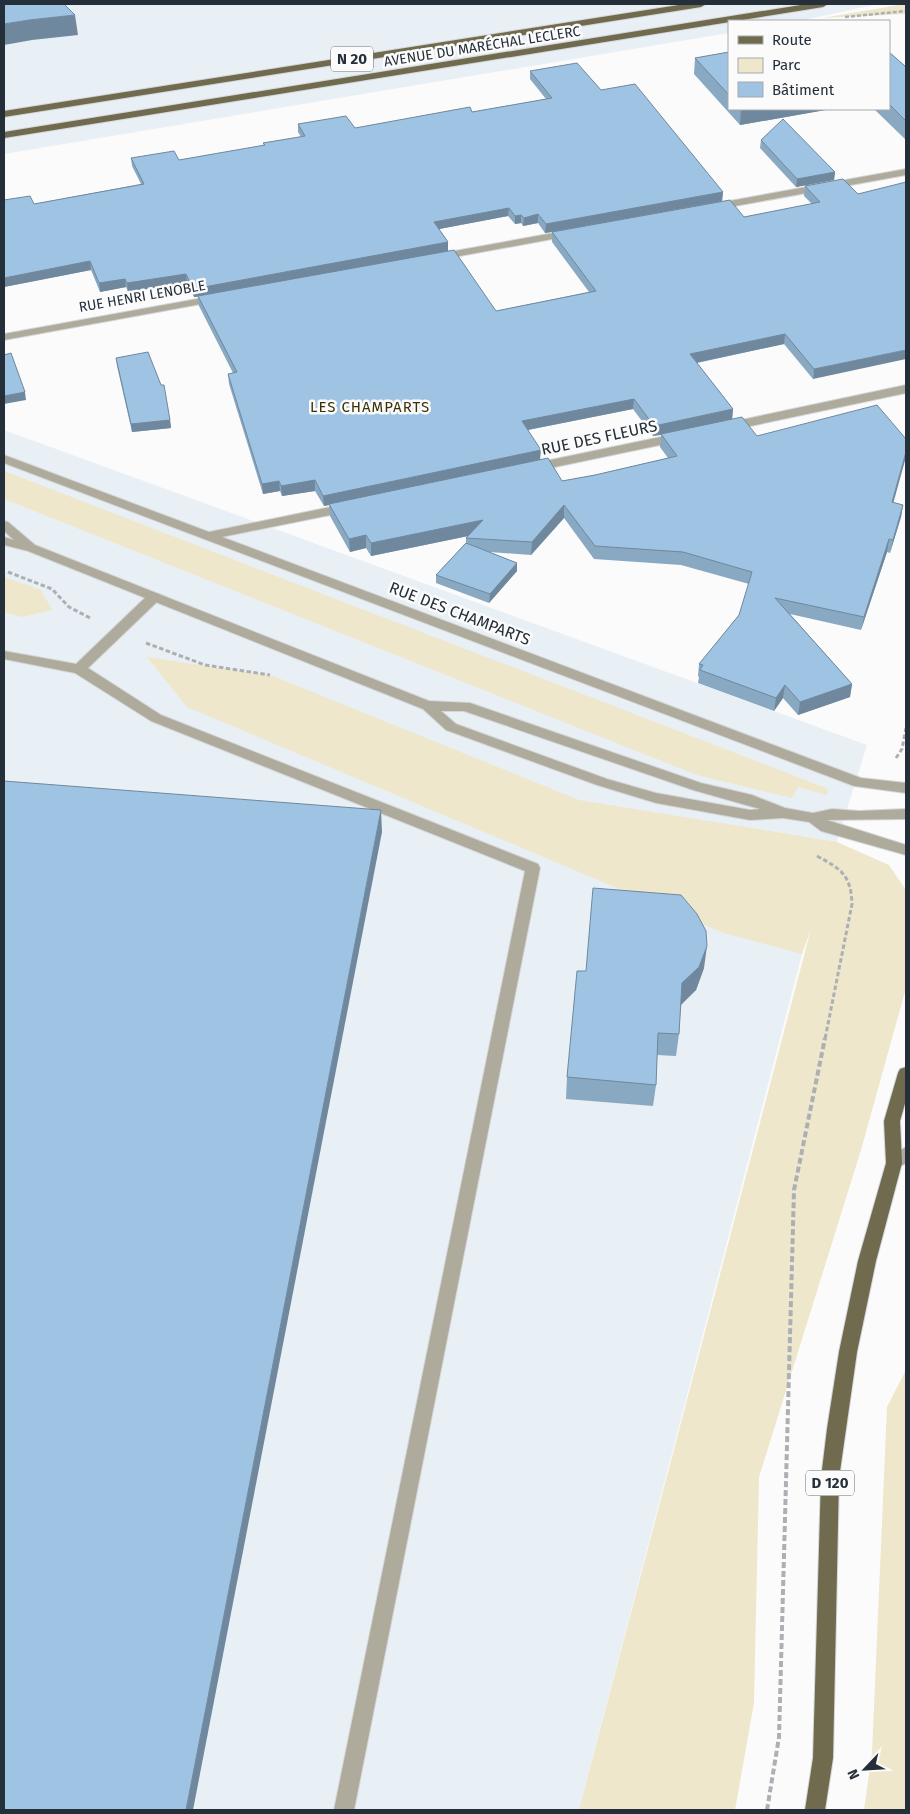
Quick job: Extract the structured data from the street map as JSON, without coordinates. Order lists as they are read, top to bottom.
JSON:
{
  "streets": {
    "main road": ["AVENUE DU MARÉCHAL LECLERC", "N 20", "D 120"],
    "street": ["RUE HENRI LENOBLE", "RUE DES FLEURS", "RUE DES CHAMPARTS"]
  },
  "districts": ["LES CHAMPARTS"],
  "legend": ["Route", "Parc", "Bâtiment"],
  "north": "bottom left"
}
